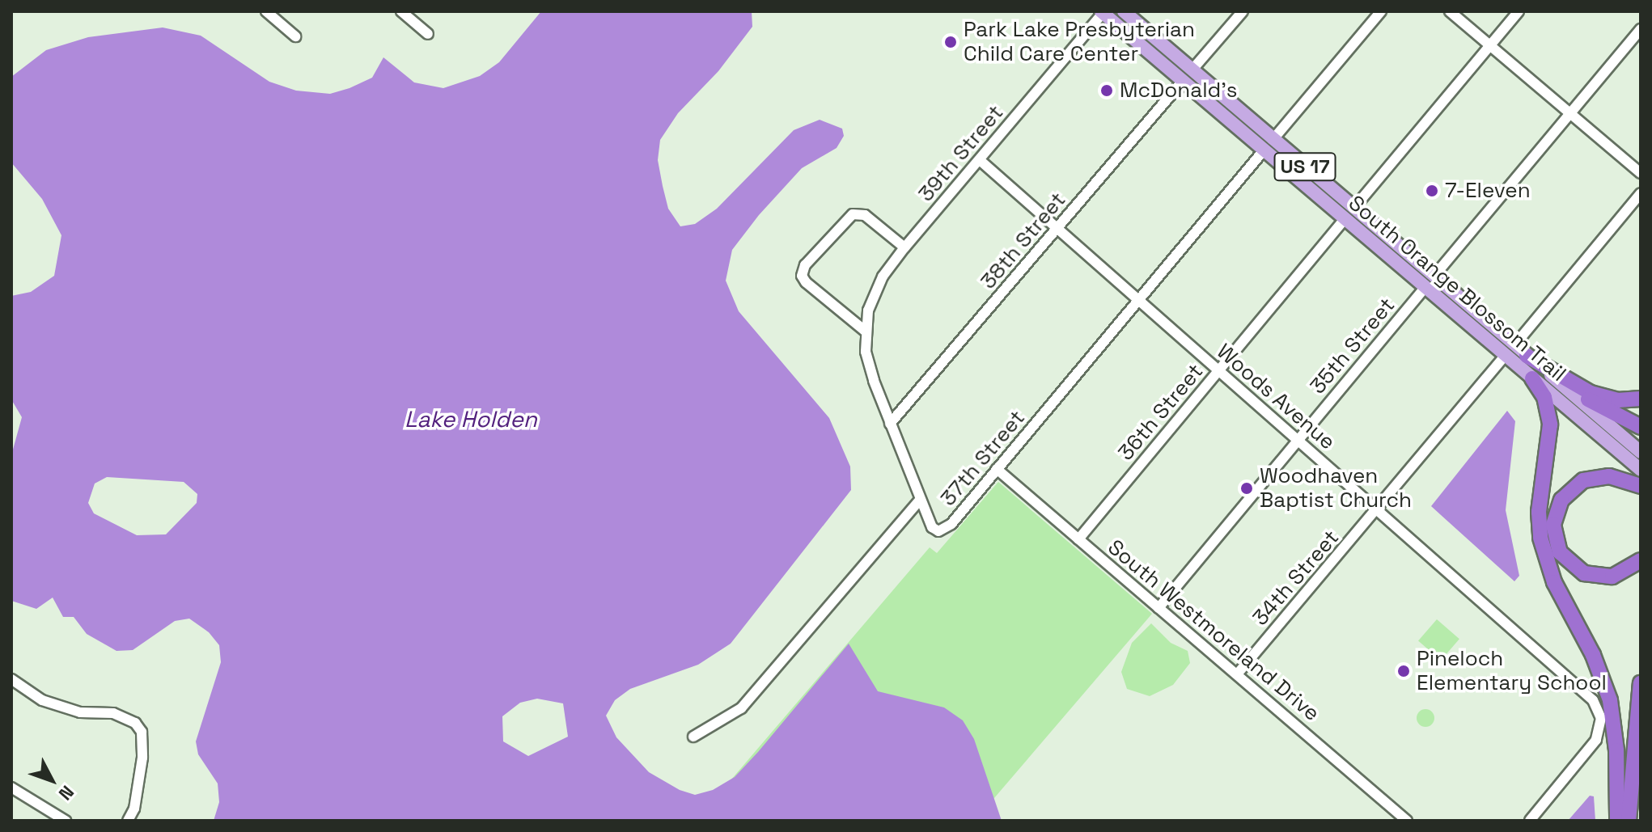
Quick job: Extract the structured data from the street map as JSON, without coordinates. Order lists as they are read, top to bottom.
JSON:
{
  "streets": {
    "main road": ["US 17", "South Orange Blossom Trail"],
    "street": [
      "39th Street",
      "38th Street",
      "35th Street",
      "Woods Avenue",
      "36th Street",
      "37th Street",
      "34th Street",
      "South Westmoreland Drive"
    ]
  },
  "crossings": [
    ["39th Street", "South Orange Blossom Trail"],
    ["39th Street", "Woods Avenue"],
    ["38th Street", "South Orange Blossom Trail"],
    ["38th Street", "Woods Avenue"],
    ["South Orange Blossom Trail", "35th Street"],
    ["South Orange Blossom Trail", "36th Street"],
    ["South Orange Blossom Trail", "37th Street"],
    ["South Orange Blossom Trail", "34th Street"],
    ["35th Street", "Woods Avenue"],
    ["35th Street", "South Westmoreland Drive"],
    ["Woods Avenue", "36th Street"],
    ["Woods Avenue", "37th Street"],
    ["Woods Avenue", "34th Street"],
    ["36th Street", "South Westmoreland Drive"],
    ["37th Street", "South Westmoreland Drive"],
    ["34th Street", "South Westmoreland Drive"]
  ],
  "water": ["Lake Holden"],
  "places": [
    "Park Lake Presbyterian Child Care Center",
    "McDonald's",
    "7-Eleven",
    "Woodhaven Baptist Church",
    "Pineloch Elementary School"
  ],
  "north": "bottom right"
}
